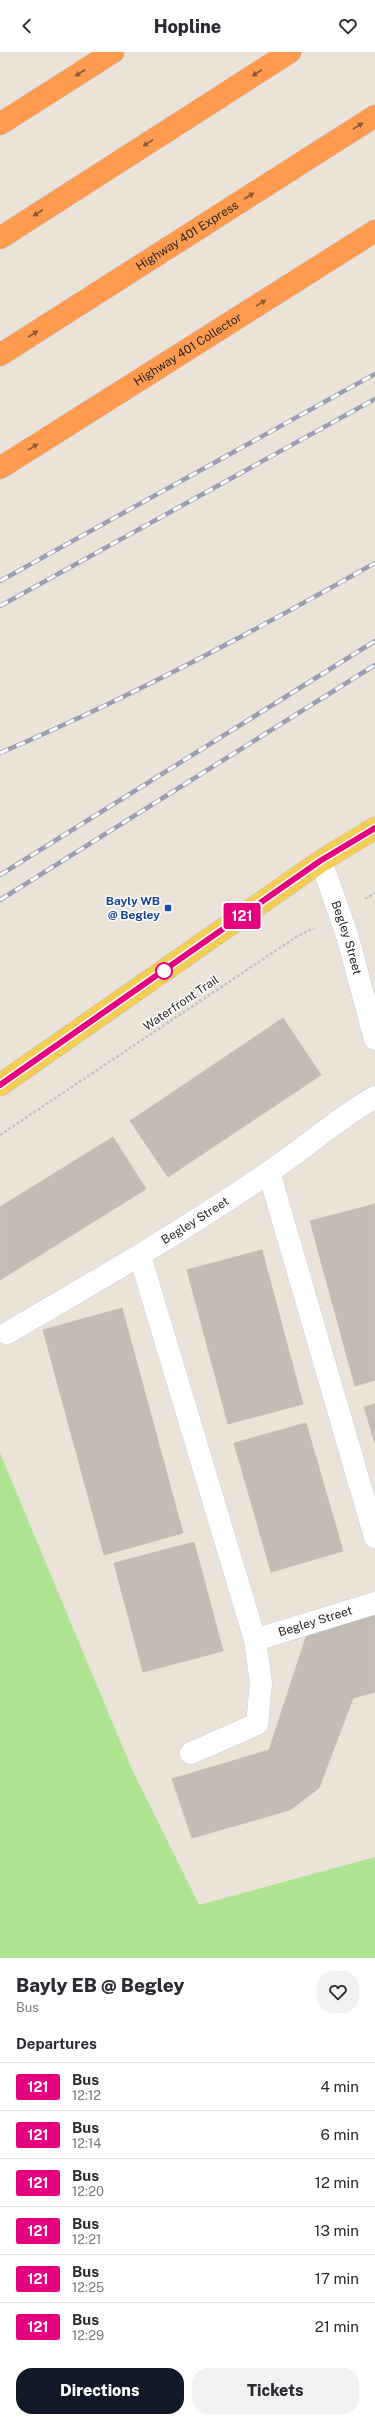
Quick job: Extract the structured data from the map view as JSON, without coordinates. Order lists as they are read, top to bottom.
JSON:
{
  "streets": {
    "highway": ["Highway 401 Express", "Highway 401 Collector"],
    "street": ["Begley Street"],
    "path": ["Waterfront Trail"]
  },
  "crossings": [
    ["Begley Street", "Waterfront Trail"]
  ],
  "places": {
    "transit": ["Bayly WB @ Begley"]
  },
  "lines": ["bus line 121"],
  "page": {
    "header": "Hopline",
    "on_map": "121",
    "heading": [
      ["Bayly EB @ Begley", "Bus"],
      "Departures"
    ],
    "list": [
      {
        "mark": "121",
        "name": "Bus",
        "note": "12:12",
        "value": "4 min"
      },
      {
        "mark": "121",
        "name": "Bus",
        "note": "12:14",
        "value": "6 min"
      },
      {
        "mark": "121",
        "name": "Bus",
        "note": "12:20",
        "value": "12 min"
      },
      {
        "mark": "121",
        "name": "Bus",
        "note": "12:21",
        "value": "13 min"
      },
      {
        "mark": "121",
        "name": "Bus",
        "note": "12:25",
        "value": "17 min"
      },
      {
        "mark": "121",
        "name": "Bus",
        "note": "12:29",
        "value": "21 min"
      }
    ],
    "buttons": ["Directions", "Tickets"]
  }
}
